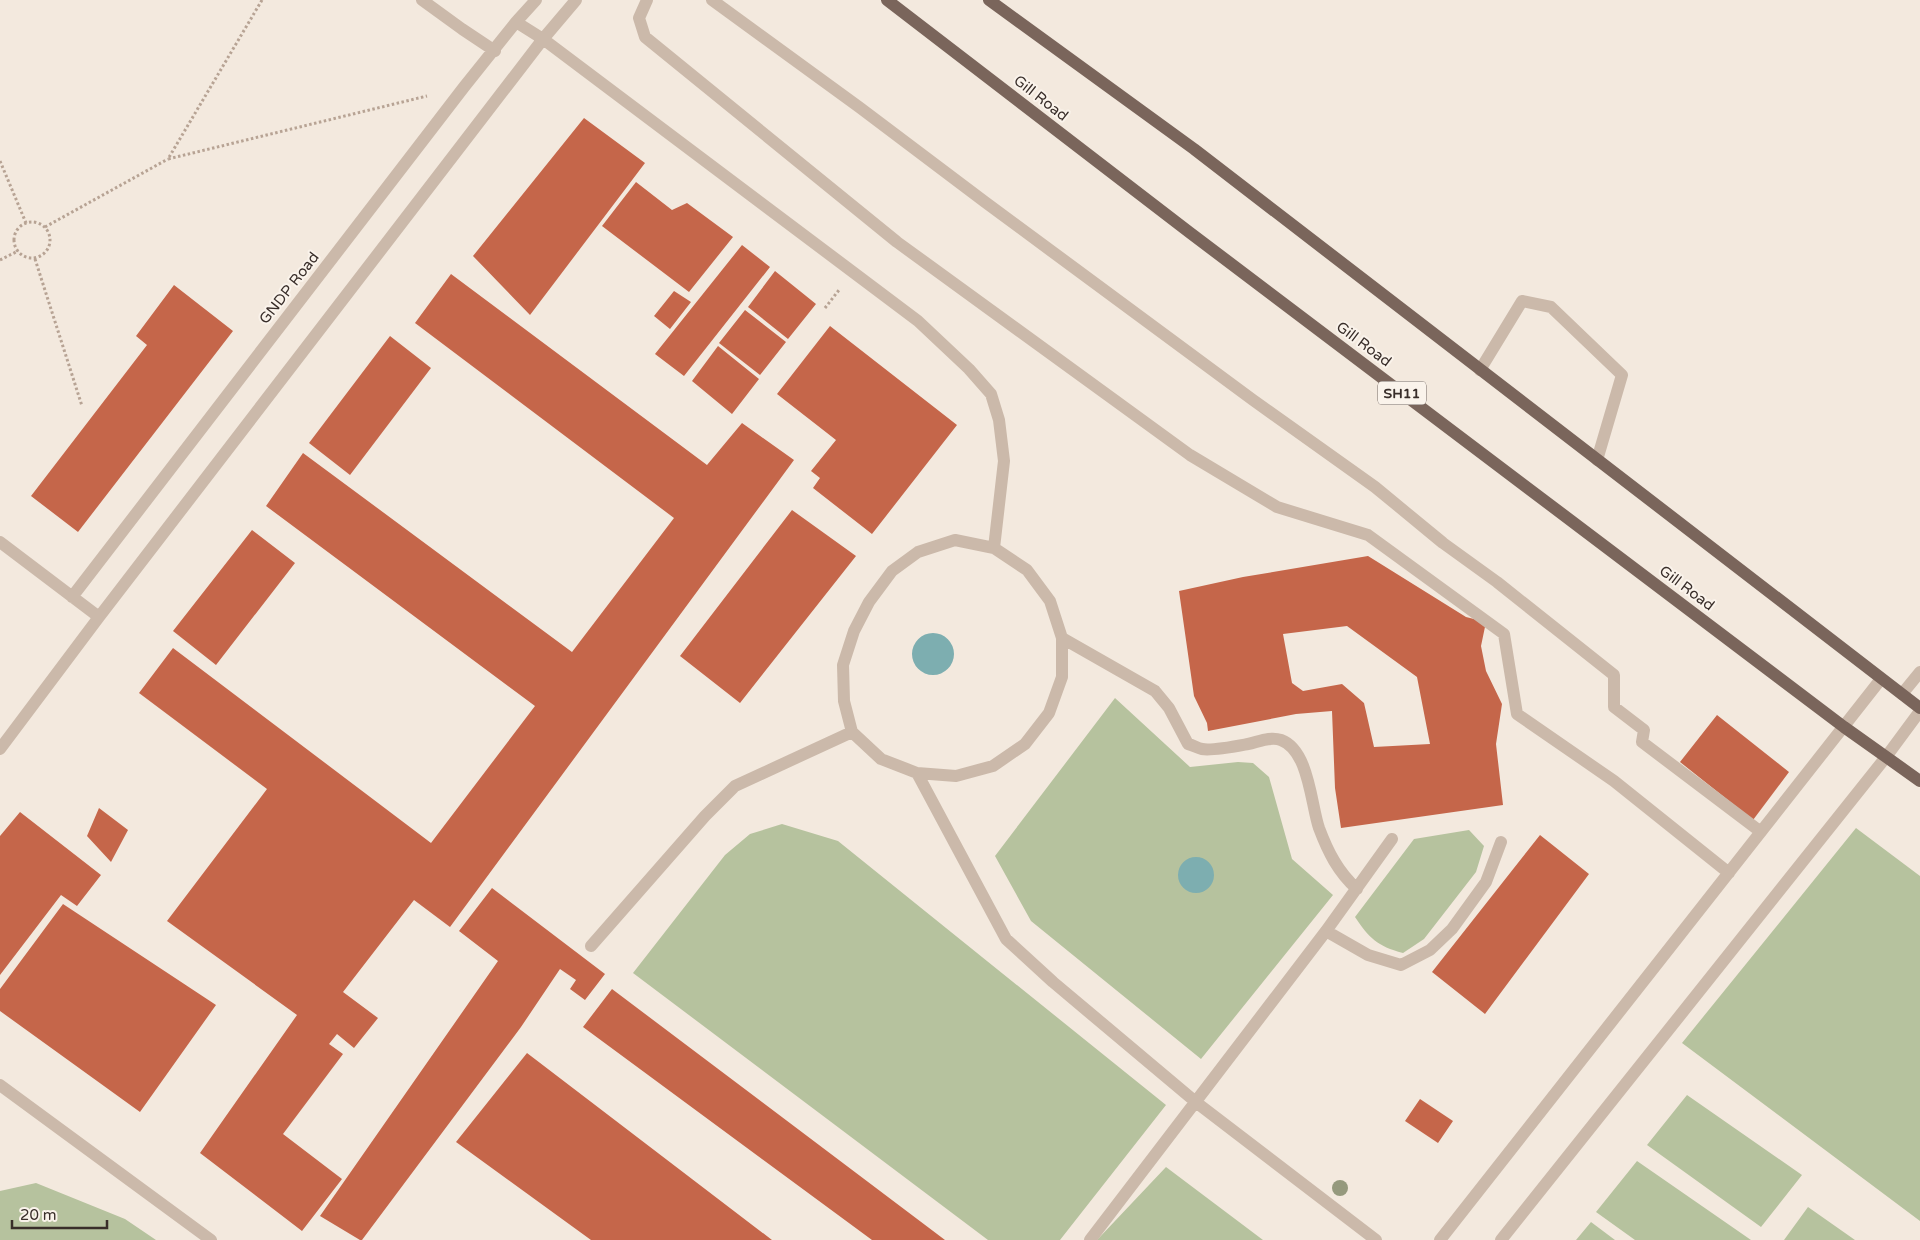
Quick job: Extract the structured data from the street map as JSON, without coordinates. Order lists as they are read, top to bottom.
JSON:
{
  "streets": {
    "main road": ["Gill Road", "SH11"],
    "street": ["GNDP Road"]
  },
  "scale_bar": "20 m"
}
